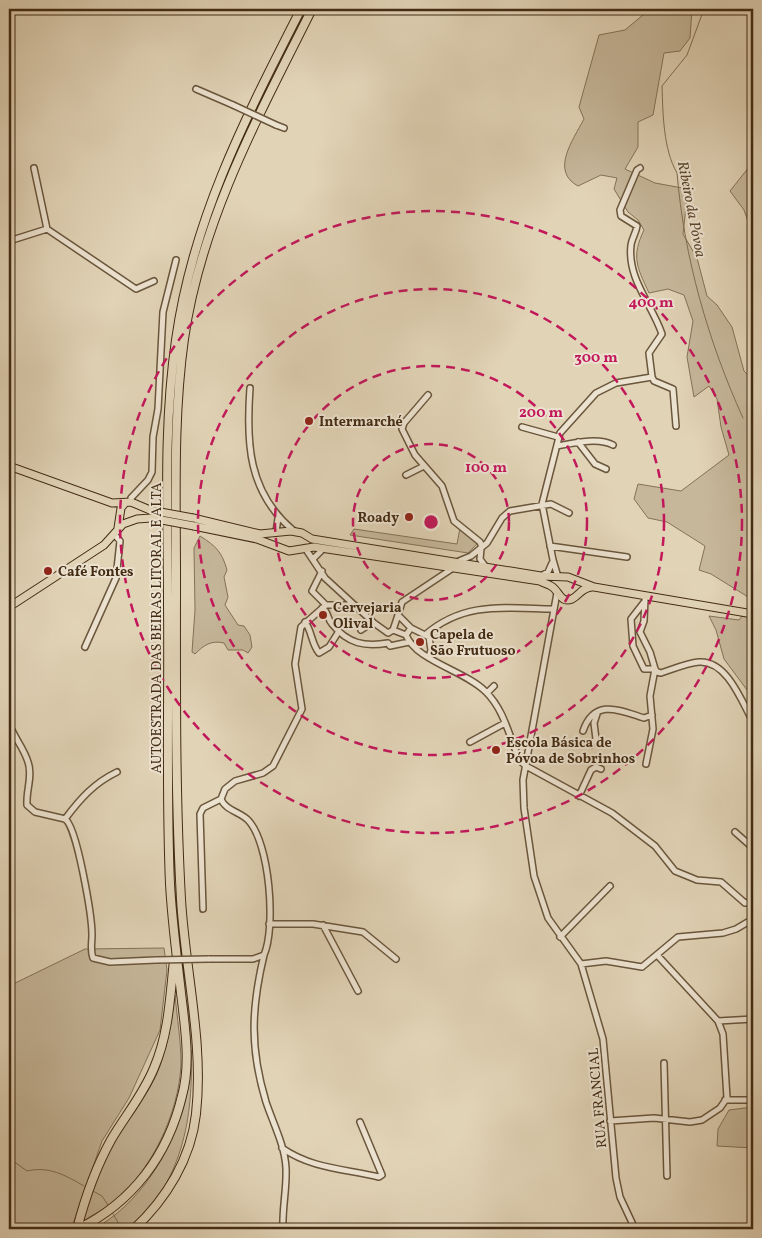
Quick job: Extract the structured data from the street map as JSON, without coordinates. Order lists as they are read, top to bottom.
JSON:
{
  "streets": {
    "highway": ["AUTOESTRADA DAS BEIRAS LITORAL E ALTA"],
    "street": ["RUA FRANCIAL"]
  },
  "water": ["Ribeiro da Póvoa"],
  "places": [
    "Intermarché",
    "Roady",
    "Café Fontes",
    "Cervejaria Olival",
    "Capela de São Frutuoso",
    "Escola Básica de Póvoa de Sobrinhos"
  ],
  "rings": [
    "400 m",
    "300 m",
    "200 m",
    "100 m"
  ]
}
